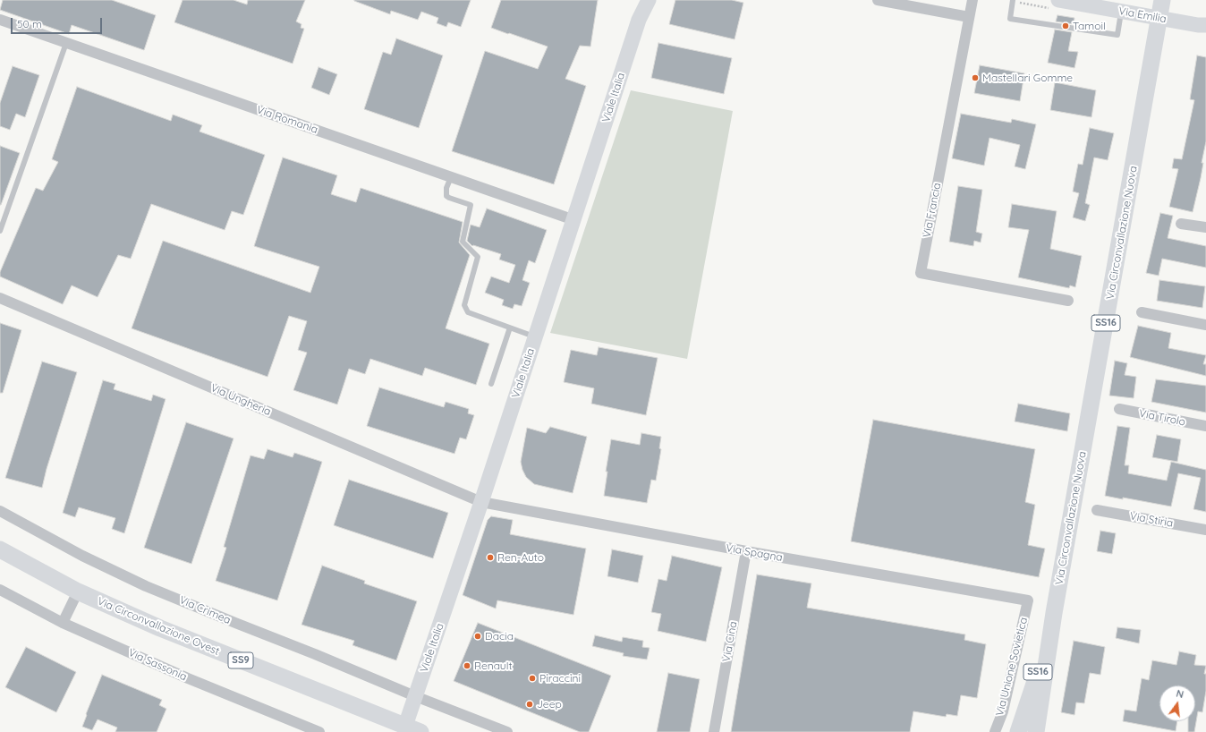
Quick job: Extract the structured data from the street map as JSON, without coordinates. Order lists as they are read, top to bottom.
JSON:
{
  "streets": {
    "main road": [
      "Via Circonvallazione Nuova",
      "SS16",
      "Via Circonvallazione Ovest",
      "SS9"
    ],
    "street": [
      "Via Emilia",
      "Viale Italia",
      "Via Romania",
      "Via Francia",
      "Via Ungheria",
      "Via Tirolo",
      "Via Stiria",
      "Via Spagna",
      "Via Crimea",
      "Via Cina",
      "Via Sassonia",
      "Via Unione Sovietica"
    ]
  },
  "crossings": [
    ["Viale Italia", "Via Romania"],
    ["Viale Italia", "Via Ungheria"],
    ["Viale Italia", "Via Spagna"],
    ["Viale Italia", "Via Crimea"],
    ["Viale Italia", "Via Circonvallazione Ovest"],
    ["Via Ungheria", "Via Spagna"],
    ["Via Spagna", "Via Cina"],
    ["Via Spagna", "Via Unione Sovietica"]
  ],
  "places": [
    "Tamoil",
    "Mastellari Gomme",
    "Ren-Auto",
    "Dacia",
    "Renault",
    "Piraccini",
    "Jeep"
  ],
  "scale_bar": "50 m",
  "north": "top"
}
